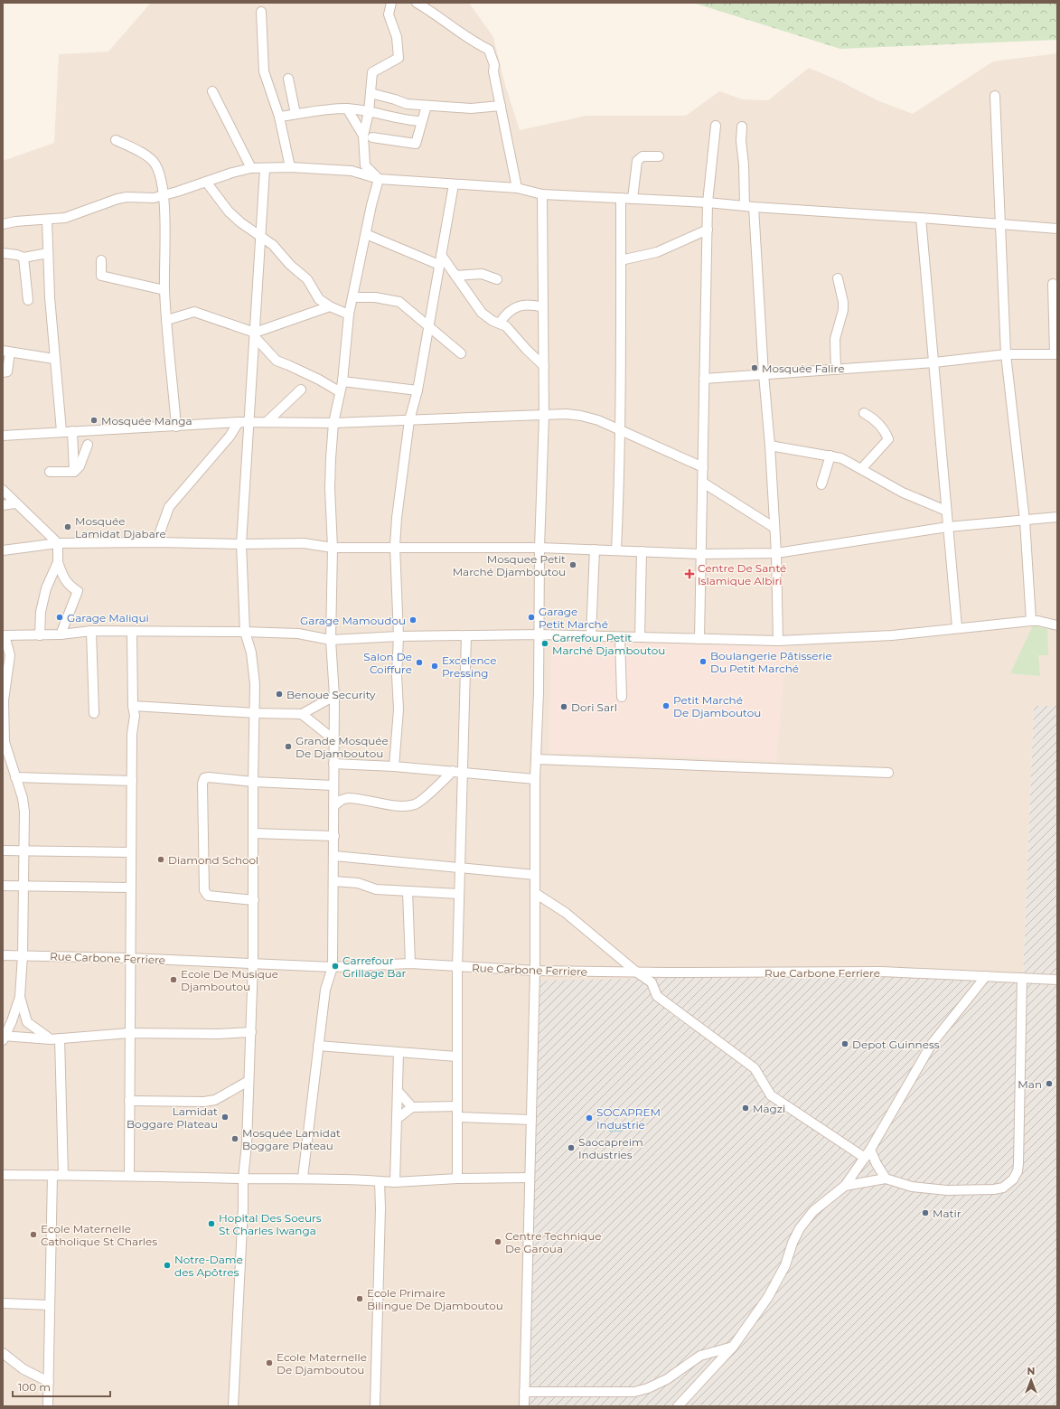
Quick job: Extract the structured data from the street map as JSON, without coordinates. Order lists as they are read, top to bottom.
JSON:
{
  "streets": {
    "street": ["Rue Carbone Ferriere"]
  },
  "places": {
    "other": [
      "Mosquée Falire",
      "Mosquée Manga",
      "Mosquée Lamidat Djabare",
      "Mosquee Petit Marché Djamboutou",
      "Garage Maliqui",
      "Garage Petit Marché",
      "Garage Mamoudou",
      "Carrefour Petit Marché Djamboutou",
      "Boulangerie Pâtisserie Du Petit Marché",
      "Salon De Coiffure",
      "Excelence Pressing",
      "Benoue Security",
      "Petit Marché De Djamboutou",
      "Dori Sarl",
      "Grande Mosquée De Djamboutou",
      "Diamond School",
      "Carrefour Grillage Bar",
      "Ecole De Musique Djamboutou",
      "Depot Guinness",
      "Man",
      "Magzi",
      "Lamidat Boggare Plateau",
      "SOCAPREM Industrie",
      "Mosquée Lamidat Boggare Plateau",
      "Saocapreim Industries",
      "Matir",
      "Hopital Des Soeurs St Charles Iwanga",
      "Ecole Maternelle Catholique St Charles",
      "Centre Technique De Garoua",
      "Notre-Dame des Apôtres",
      "Ecole Primaire Bilingue De Djamboutou",
      "Ecole Maternelle De Djamboutou"
    ],
    "health": ["Centre De Santé Islamique Albiri"]
  },
  "scale_bar": "100 m",
  "north": "top"
}
